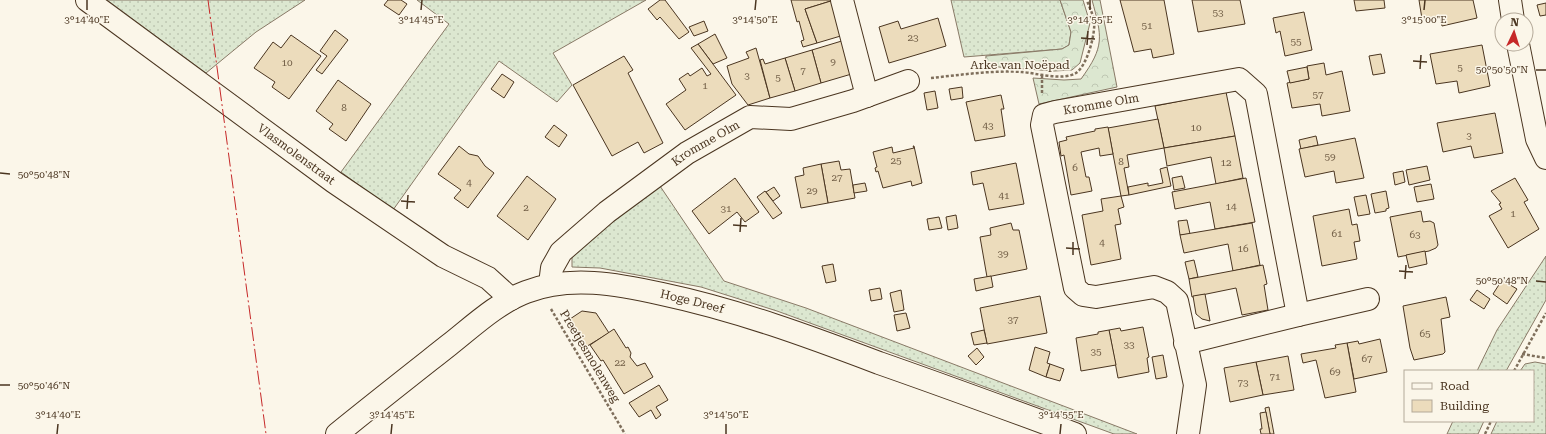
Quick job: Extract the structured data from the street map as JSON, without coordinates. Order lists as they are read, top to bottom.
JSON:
{
  "streets": {
    "street": ["Kromme Olm", "Vlasmolenstraat", "Hoge Dreef"],
    "path": ["Arke van Noëpad", "Preetjesmolenweg"]
  },
  "crossings": [
    ["Arke van Noëpad", "Kromme Olm"],
    ["Kromme Olm", "Hoge Dreef"],
    ["Kromme Olm", "Preetjesmolenweg"],
    ["Vlasmolenstraat", "Hoge Dreef"],
    ["Hoge Dreef", "Preetjesmolenweg"]
  ],
  "house_numbers": [
    "53",
    "51",
    "23",
    "55",
    "9",
    "10",
    "5",
    "7",
    "3",
    "5",
    "1",
    "57",
    "8",
    "43",
    "10",
    "3",
    "59",
    "25",
    "8",
    "12",
    "6",
    "27",
    "4",
    "29",
    "41",
    "14",
    "2",
    "31",
    "1",
    "61",
    "63",
    "4",
    "16",
    "39",
    "37",
    "65",
    "33",
    "35",
    "67",
    "22",
    "69",
    "71",
    "73"
  ],
  "legend": ["Road", "Building"],
  "north": "top",
  "coordinates": [
    "3°14'40\"E",
    "3°14'45\"E",
    "3°14'50\"E",
    "3°14'55\"E",
    "3°15'00\"E",
    "50°50'50\"N",
    "50°50'48\"N",
    "50°50'46\"N"
  ]
}
